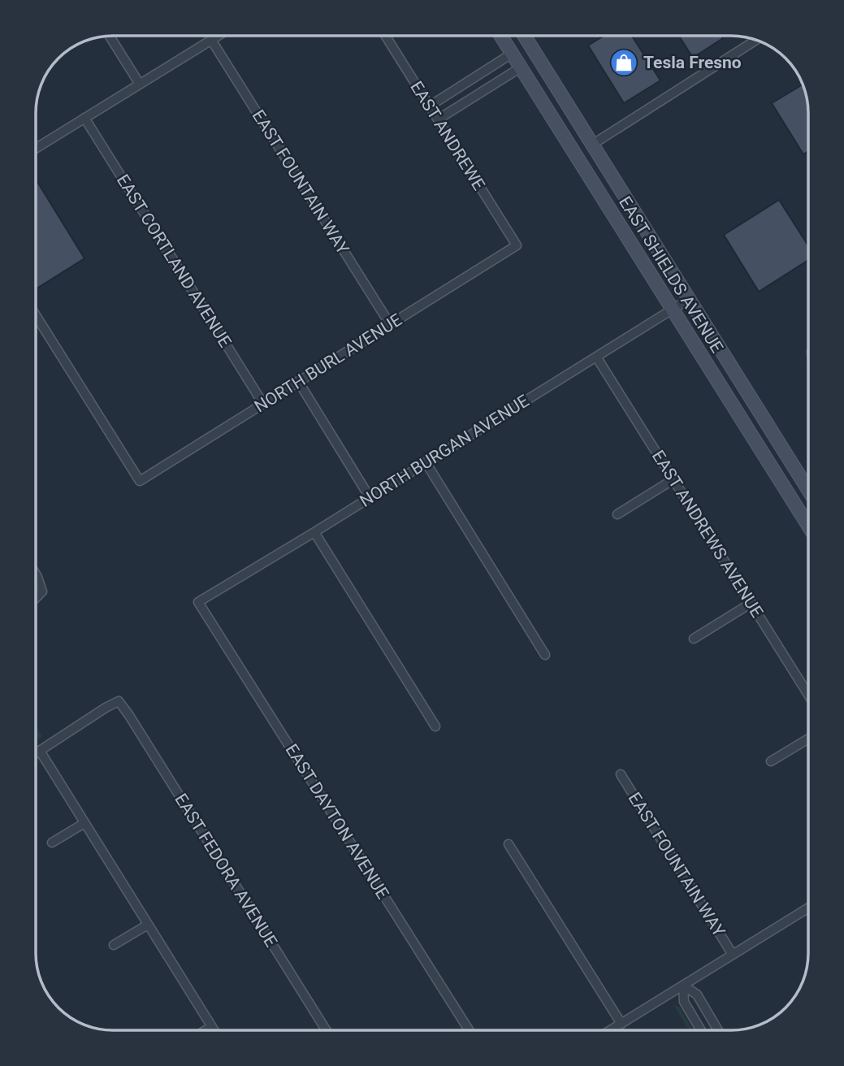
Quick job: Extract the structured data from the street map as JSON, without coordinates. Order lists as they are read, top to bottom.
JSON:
{
  "streets": {
    "main road": ["EAST SHIELDS AVENUE"],
    "street": [
      "EAST ANDREWE",
      "EAST FOUNTAIN WAY",
      "EAST CORTLAND AVENUE",
      "NORTH BURL AVENUE",
      "NORTH BURGAN AVENUE",
      "EAST ANDREWS AVENUE",
      "EAST DAYTON AVENUE",
      "EAST FEDORA AVENUE"
    ]
  },
  "crossings": [
    ["EAST ANDREWE", "NORTH BURL AVENUE"],
    ["EAST FOUNTAIN WAY", "NORTH BURL AVENUE"],
    ["EAST CORTLAND AVENUE", "NORTH BURL AVENUE"],
    ["EAST SHIELDS AVENUE", "NORTH BURGAN AVENUE"],
    ["NORTH BURGAN AVENUE", "EAST ANDREWS AVENUE"],
    ["NORTH BURGAN AVENUE", "EAST DAYTON AVENUE"]
  ],
  "places": {
    "shop": ["Tesla Fresno"]
  }
}
